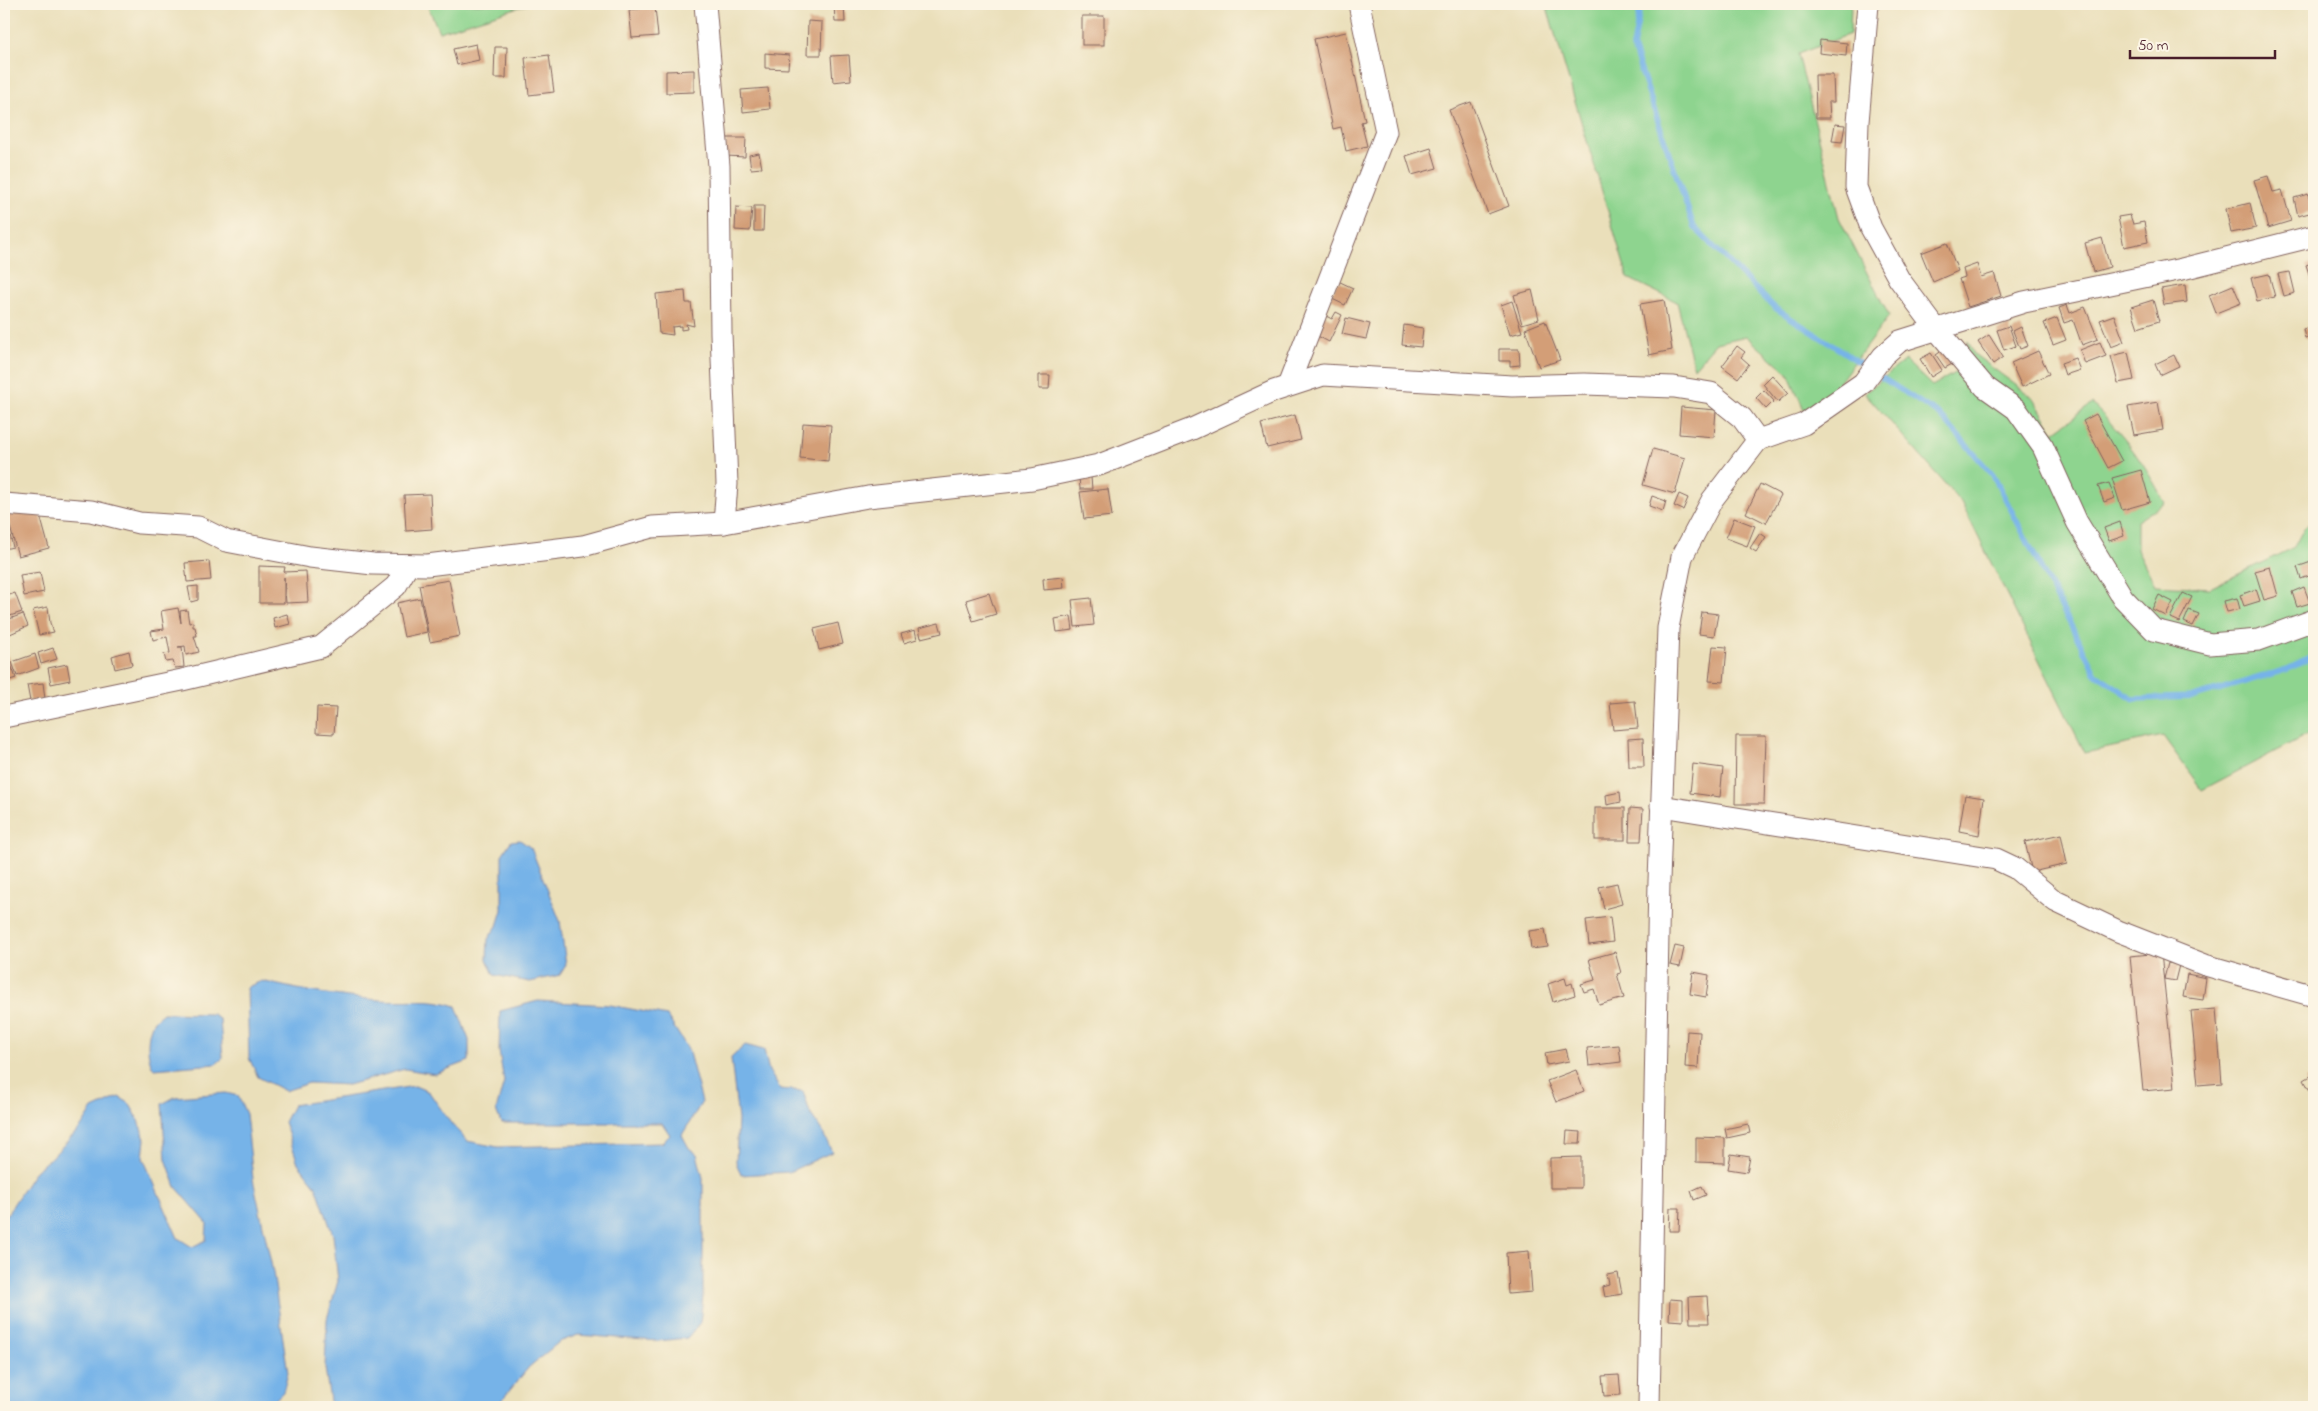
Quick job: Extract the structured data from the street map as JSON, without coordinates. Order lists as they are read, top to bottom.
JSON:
{
  "scale_bar": "50 m"
}
